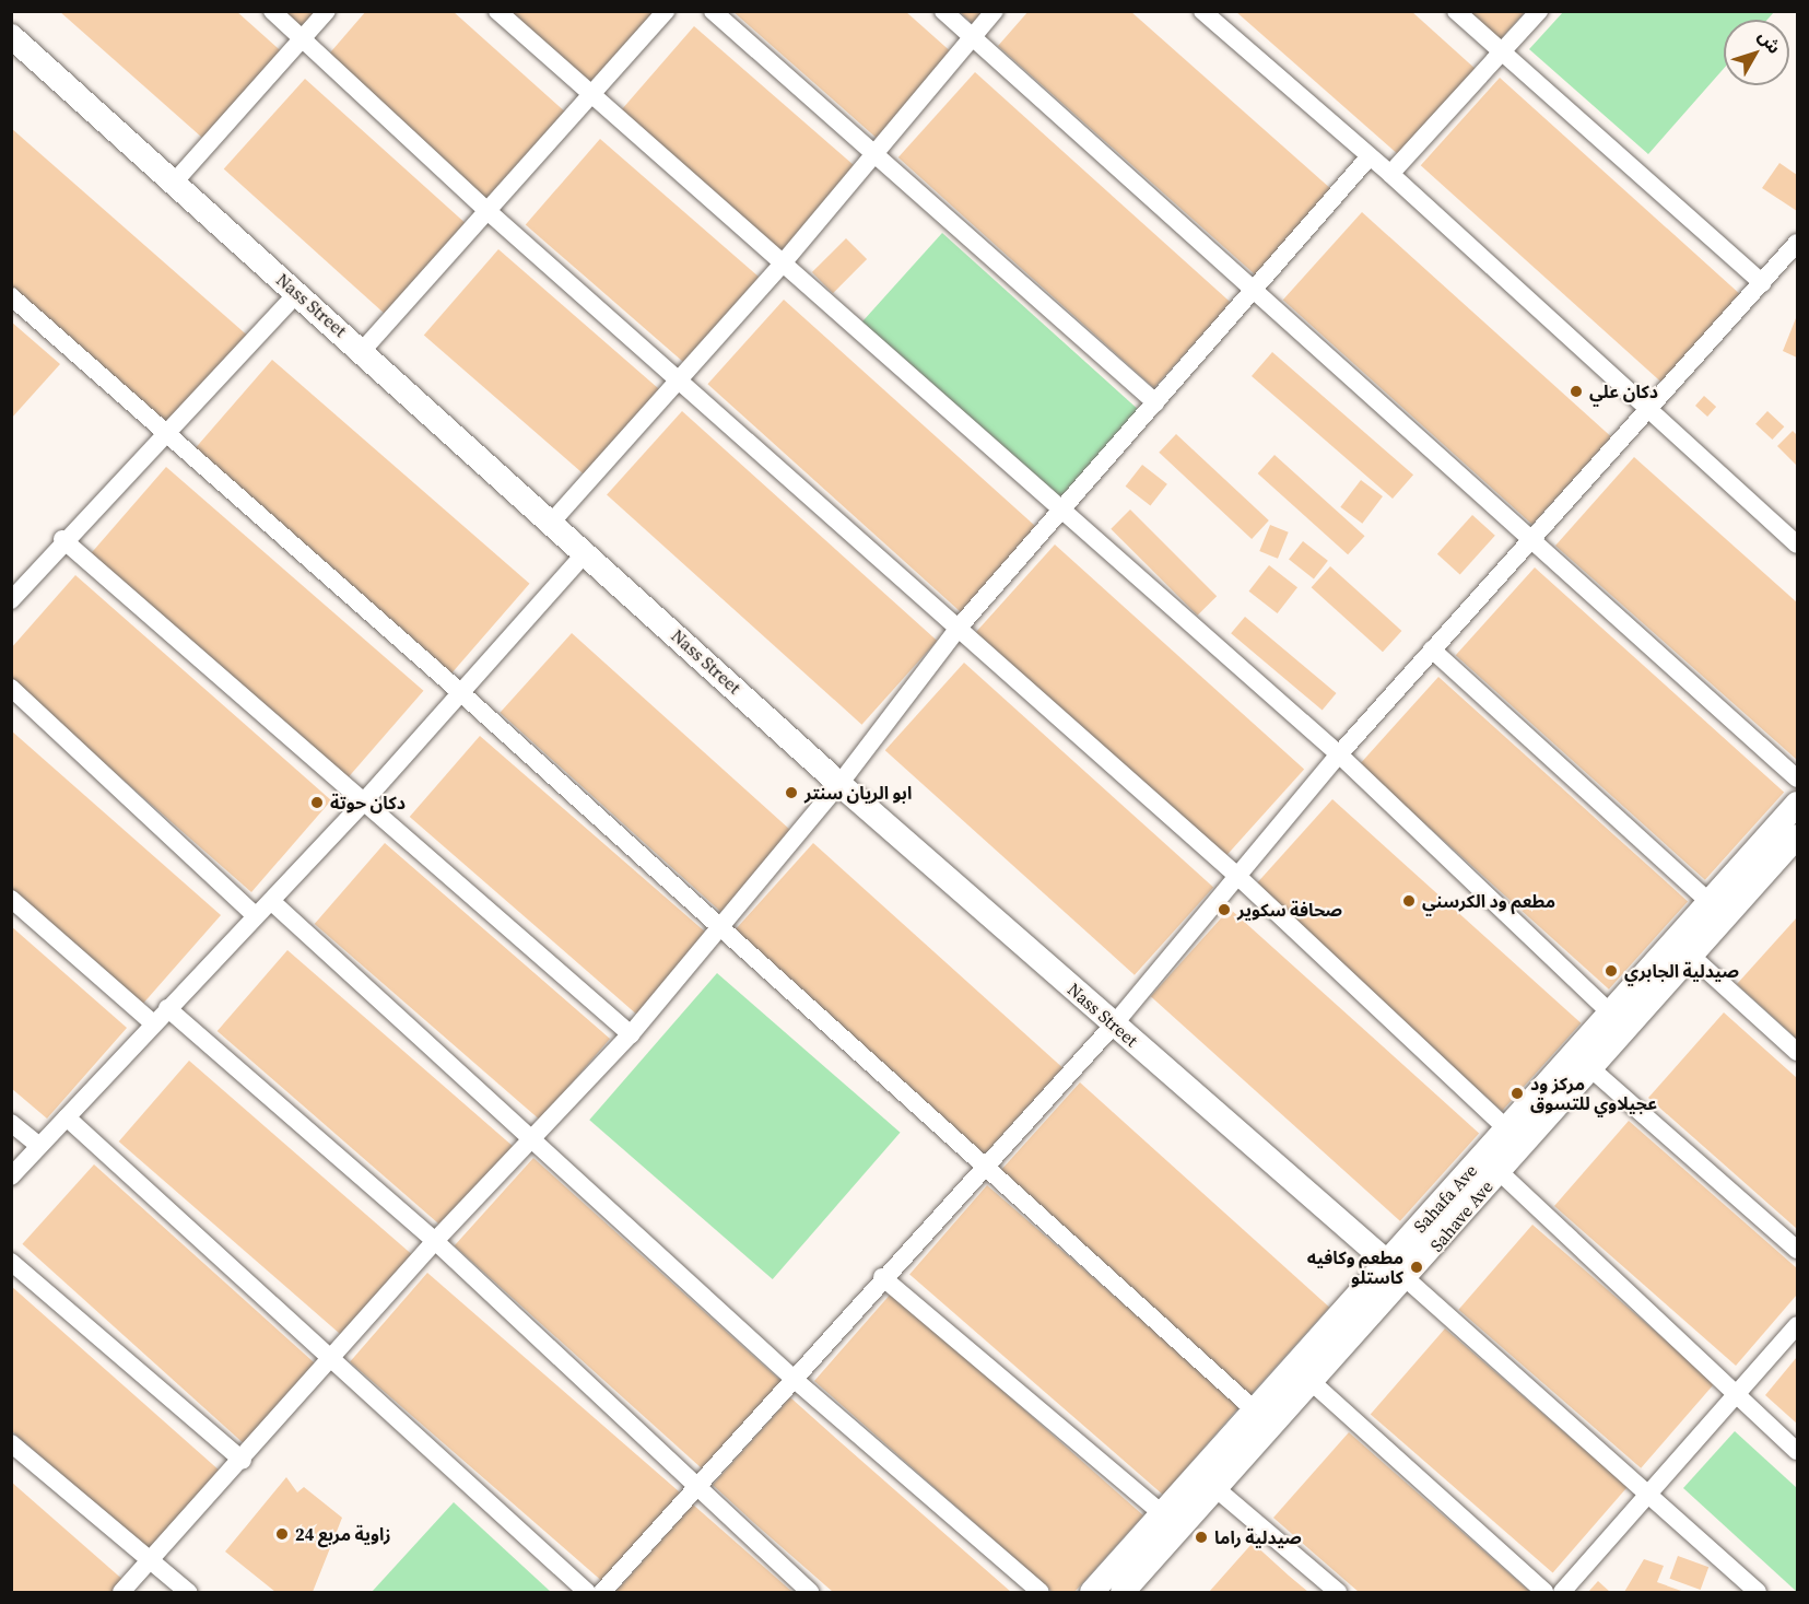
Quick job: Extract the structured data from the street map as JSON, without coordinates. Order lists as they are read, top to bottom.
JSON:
{
  "streets": {
    "main road": ["Nass Street", "Sahafa Ave", "Sahave Ave"]
  },
  "crossings": [
    ["Nass Street", "Sahafa Ave"],
    ["Nass Street", "Sahave Ave"]
  ],
  "places": [
    "دكان علي",
    "ابو الريان سنتر",
    "دكان حوتة",
    "مطعم ود الكرسني",
    "صحافة سكوير",
    "صيدلية الجابري",
    "مركز ود عجيلاوي للتسوق",
    "مطعم وكافيه كاستلو",
    "زاوية مربع 24",
    "صيدلية راما"
  ],
  "north": "top right"
}
